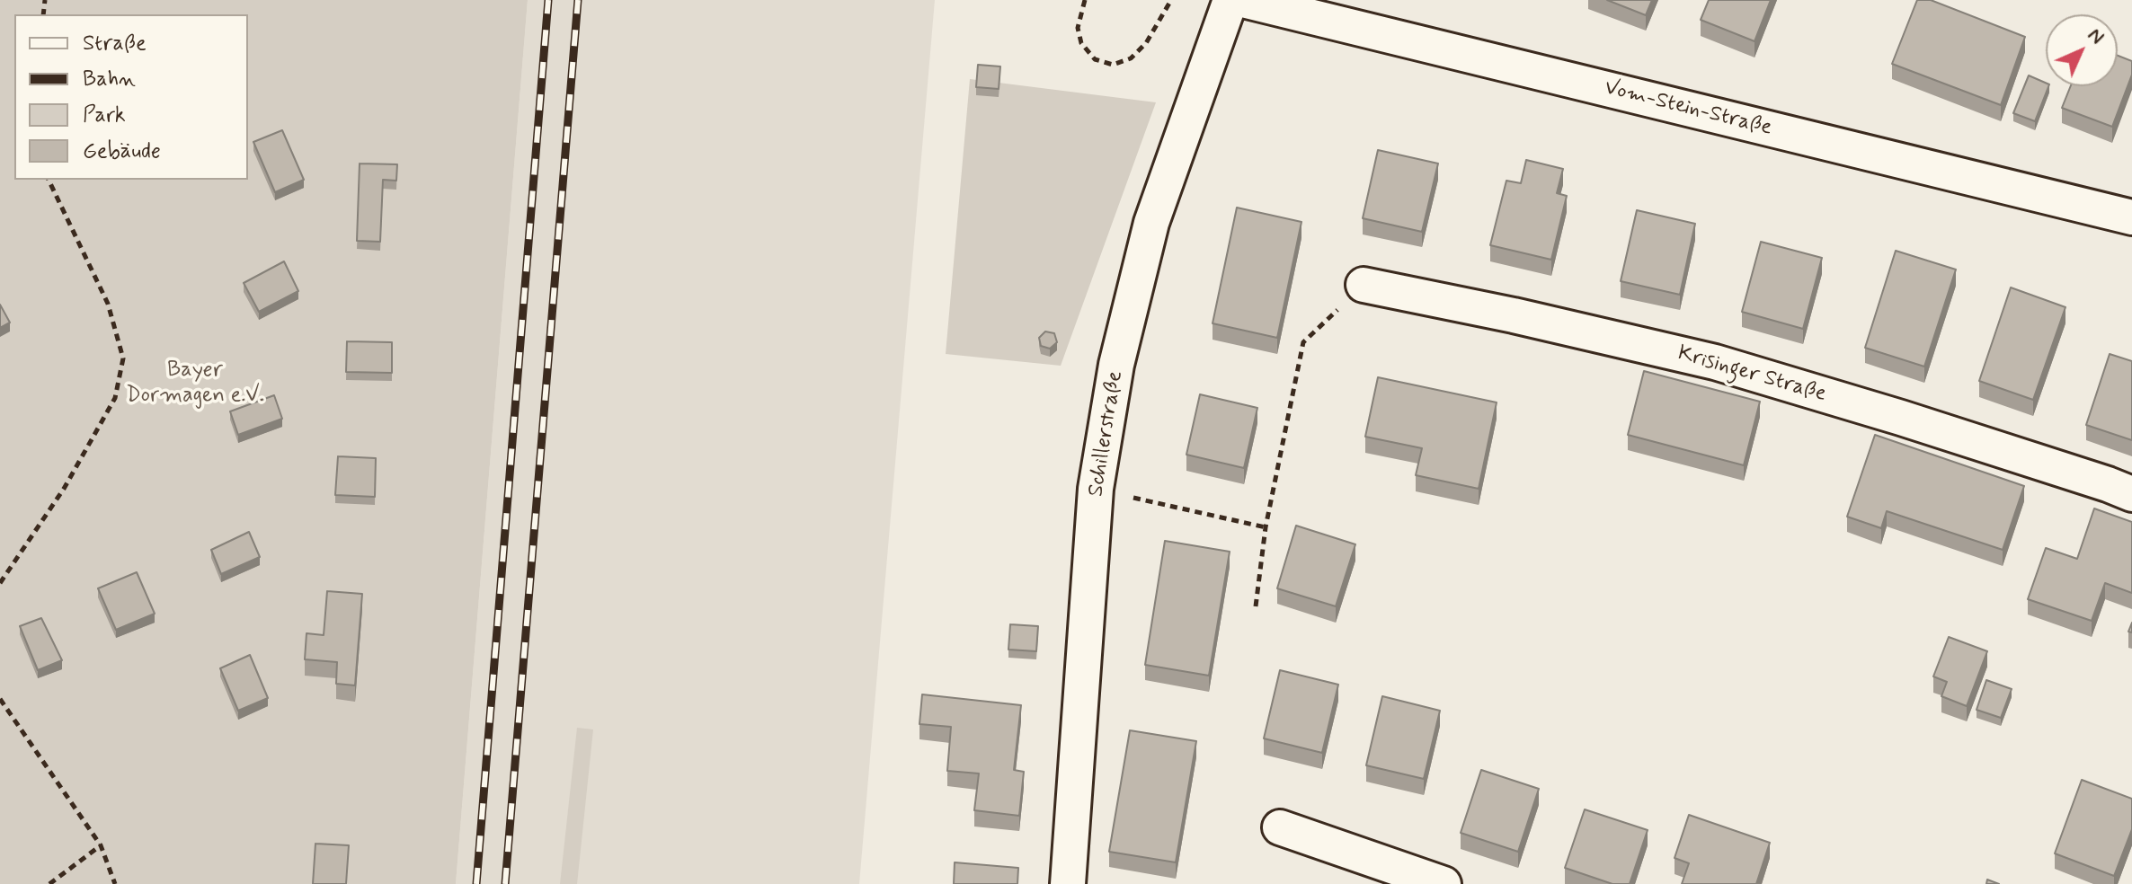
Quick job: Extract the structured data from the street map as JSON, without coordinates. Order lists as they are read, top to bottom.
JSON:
{
  "streets": {
    "street": ["Vom-Stein-Straße", "Krisinger Straße", "Schillerstraße"]
  },
  "parks": ["Bayer Dormagen e.V."],
  "legend": [
    "Straße",
    "Bahn",
    "Park",
    "Gebäude"
  ],
  "north": "top right"
}
